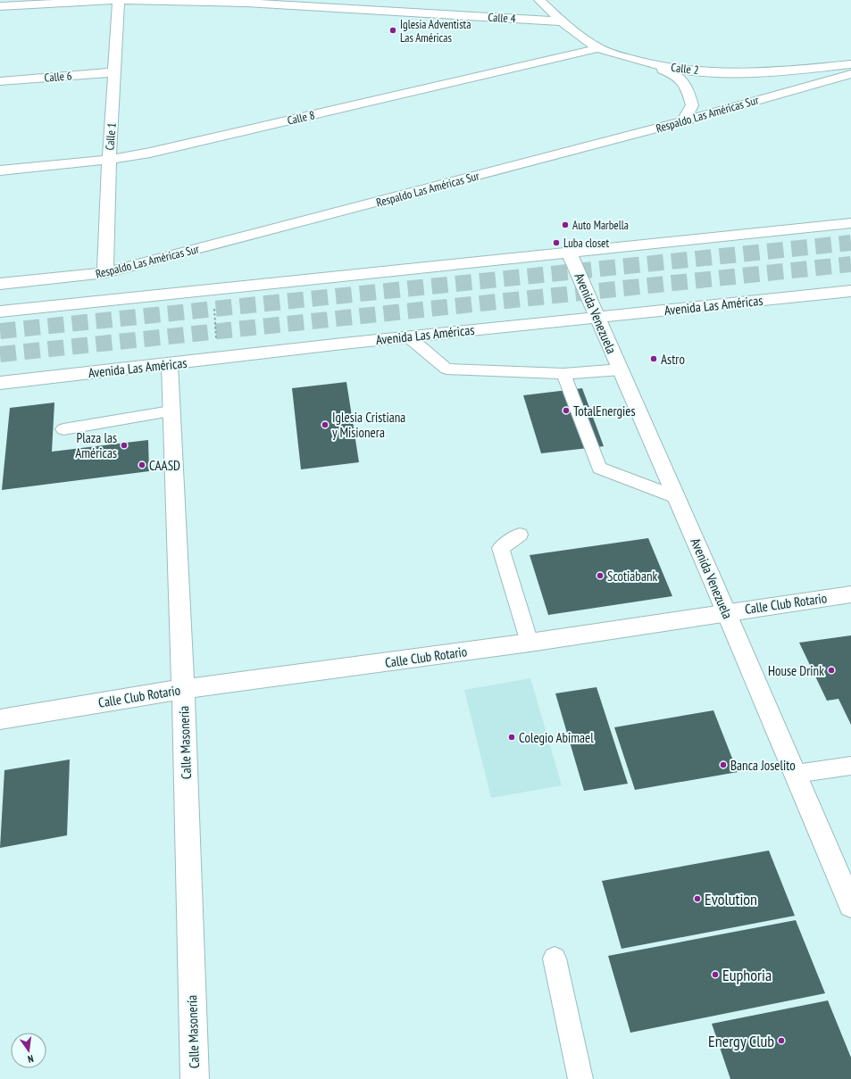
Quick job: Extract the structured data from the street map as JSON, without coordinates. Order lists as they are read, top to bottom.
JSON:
{
  "streets": {
    "street": [
      "Calle 4",
      "Calle 2",
      "Calle 6",
      "Respaldo Las Américas Sur",
      "Calle 8",
      "Calle 1",
      "Avenida Las Américas",
      "Avenida Venezuela",
      "Calle Club Rotario",
      "Calle Masonería"
    ]
  },
  "crossings": [
    ["Calle 4", "Calle 2"],
    ["Calle 4", "Calle 1"],
    ["Calle 2", "Calle 8"],
    ["Calle 6", "Calle 1"],
    ["Respaldo Las Américas Sur", "Calle 1"],
    ["Calle 8", "Calle 1"],
    ["Avenida Las Américas", "Avenida Venezuela"],
    ["Avenida Las Américas", "Calle Masonería"],
    ["Avenida Venezuela", "Calle Club Rotario"],
    ["Calle Club Rotario", "Calle Masonería"]
  ],
  "places": [
    "Iglesia Adventista Las Américas",
    "Auto Marbella",
    "Luba closet",
    "Astro",
    "TotalEnergies",
    "Iglesia Cristiana y Misionera",
    "Plaza las Américas",
    "CAASD",
    "Scotiabank",
    "House Drink",
    "Colegio Abimael",
    "Banca Joselito",
    "Evolution",
    "Euphoria",
    "Energy Club"
  ],
  "north": "bottom"
}
